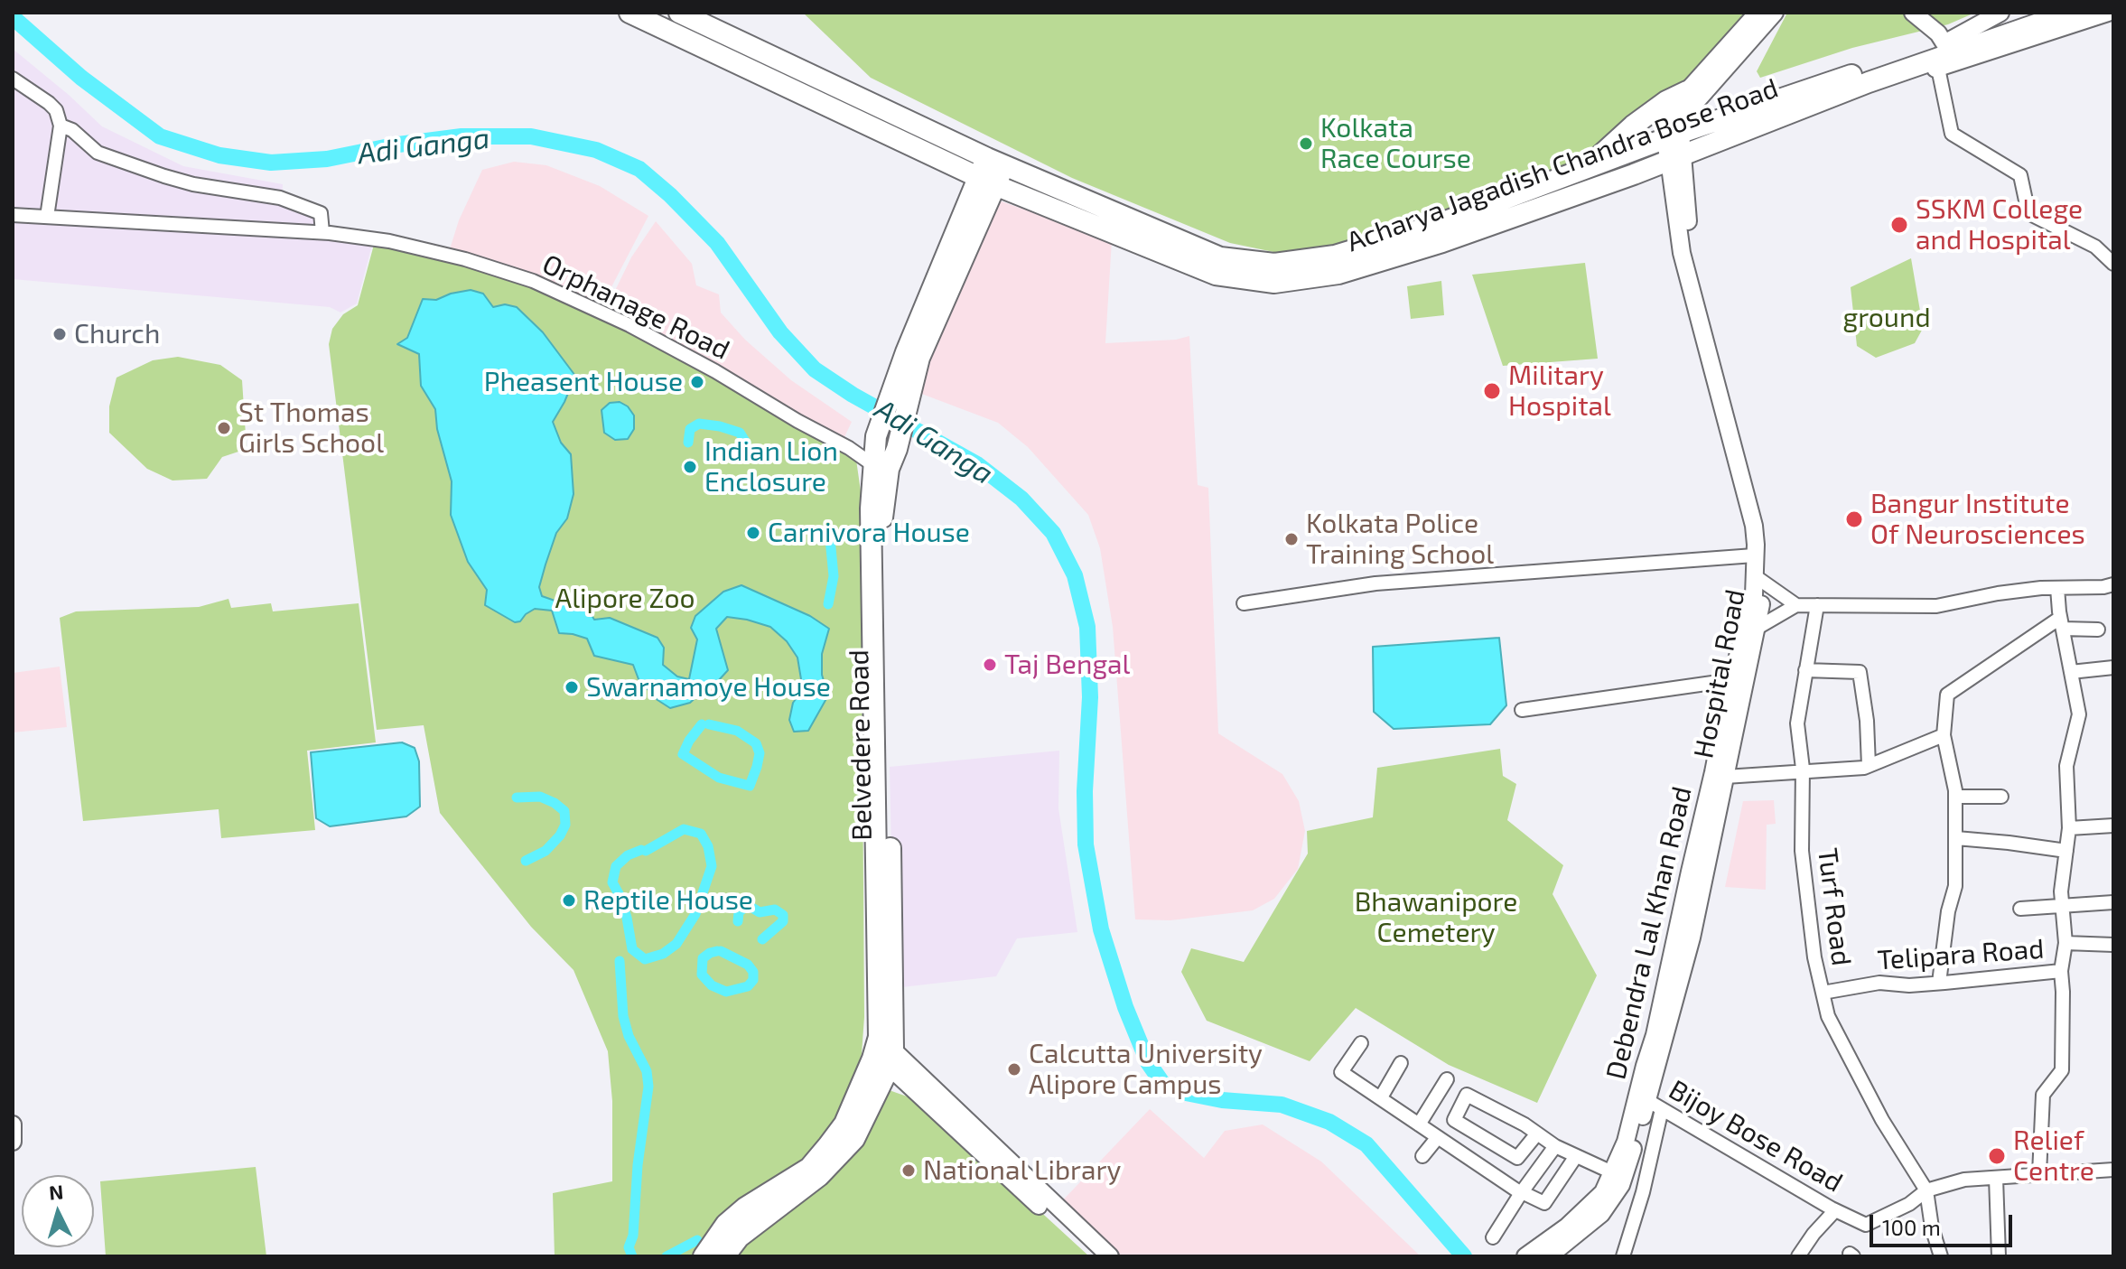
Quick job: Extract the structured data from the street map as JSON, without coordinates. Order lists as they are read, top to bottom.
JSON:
{
  "streets": {
    "highway": ["Acharya Jagadish Chandra Bose Road", "Belvedere Road"],
    "main road": ["Hospital Road", "Debendra Lal Khan Road"],
    "street": [
      "Orphanage Road",
      "Turf Road",
      "Telipara Road",
      "Bijoy Bose Road"
    ]
  },
  "crossings": [
    ["Acharya Jagadish Chandra Bose Road", "Hospital Road"],
    ["Acharya Jagadish Chandra Bose Road", "Belvedere Road"],
    ["Acharya Jagadish Chandra Bose Road", "Debendra Lal Khan Road"],
    ["Orphanage Road", "Belvedere Road"],
    ["Hospital Road", "Debendra Lal Khan Road"],
    ["Hospital Road", "Bijoy Bose Road"],
    ["Turf Road", "Telipara Road"],
    ["Turf Road", "Bijoy Bose Road"],
    ["Debendra Lal Khan Road", "Bijoy Bose Road"]
  ],
  "water": ["Adi Ganga"],
  "parks": ["ground", "Alipore Zoo", "Bhawanipore Cemetery"],
  "places": [
    "Kolkata Race Course",
    "SSKM College and Hospital",
    "Church",
    "Pheasent House",
    "Military Hospital",
    "St Thomas Girls School",
    "Indian Lion Enclosure",
    "Bangur Institute Of Neurosciences",
    "Carnivora House",
    "Kolkata Police Training School",
    "Taj Bengal",
    "Swarnamoye House",
    "Reptile House",
    "Calcutta University Alipore Campus",
    "Relief Centre",
    "National Library"
  ],
  "scale_bar": "100 m",
  "north": "top"
}
